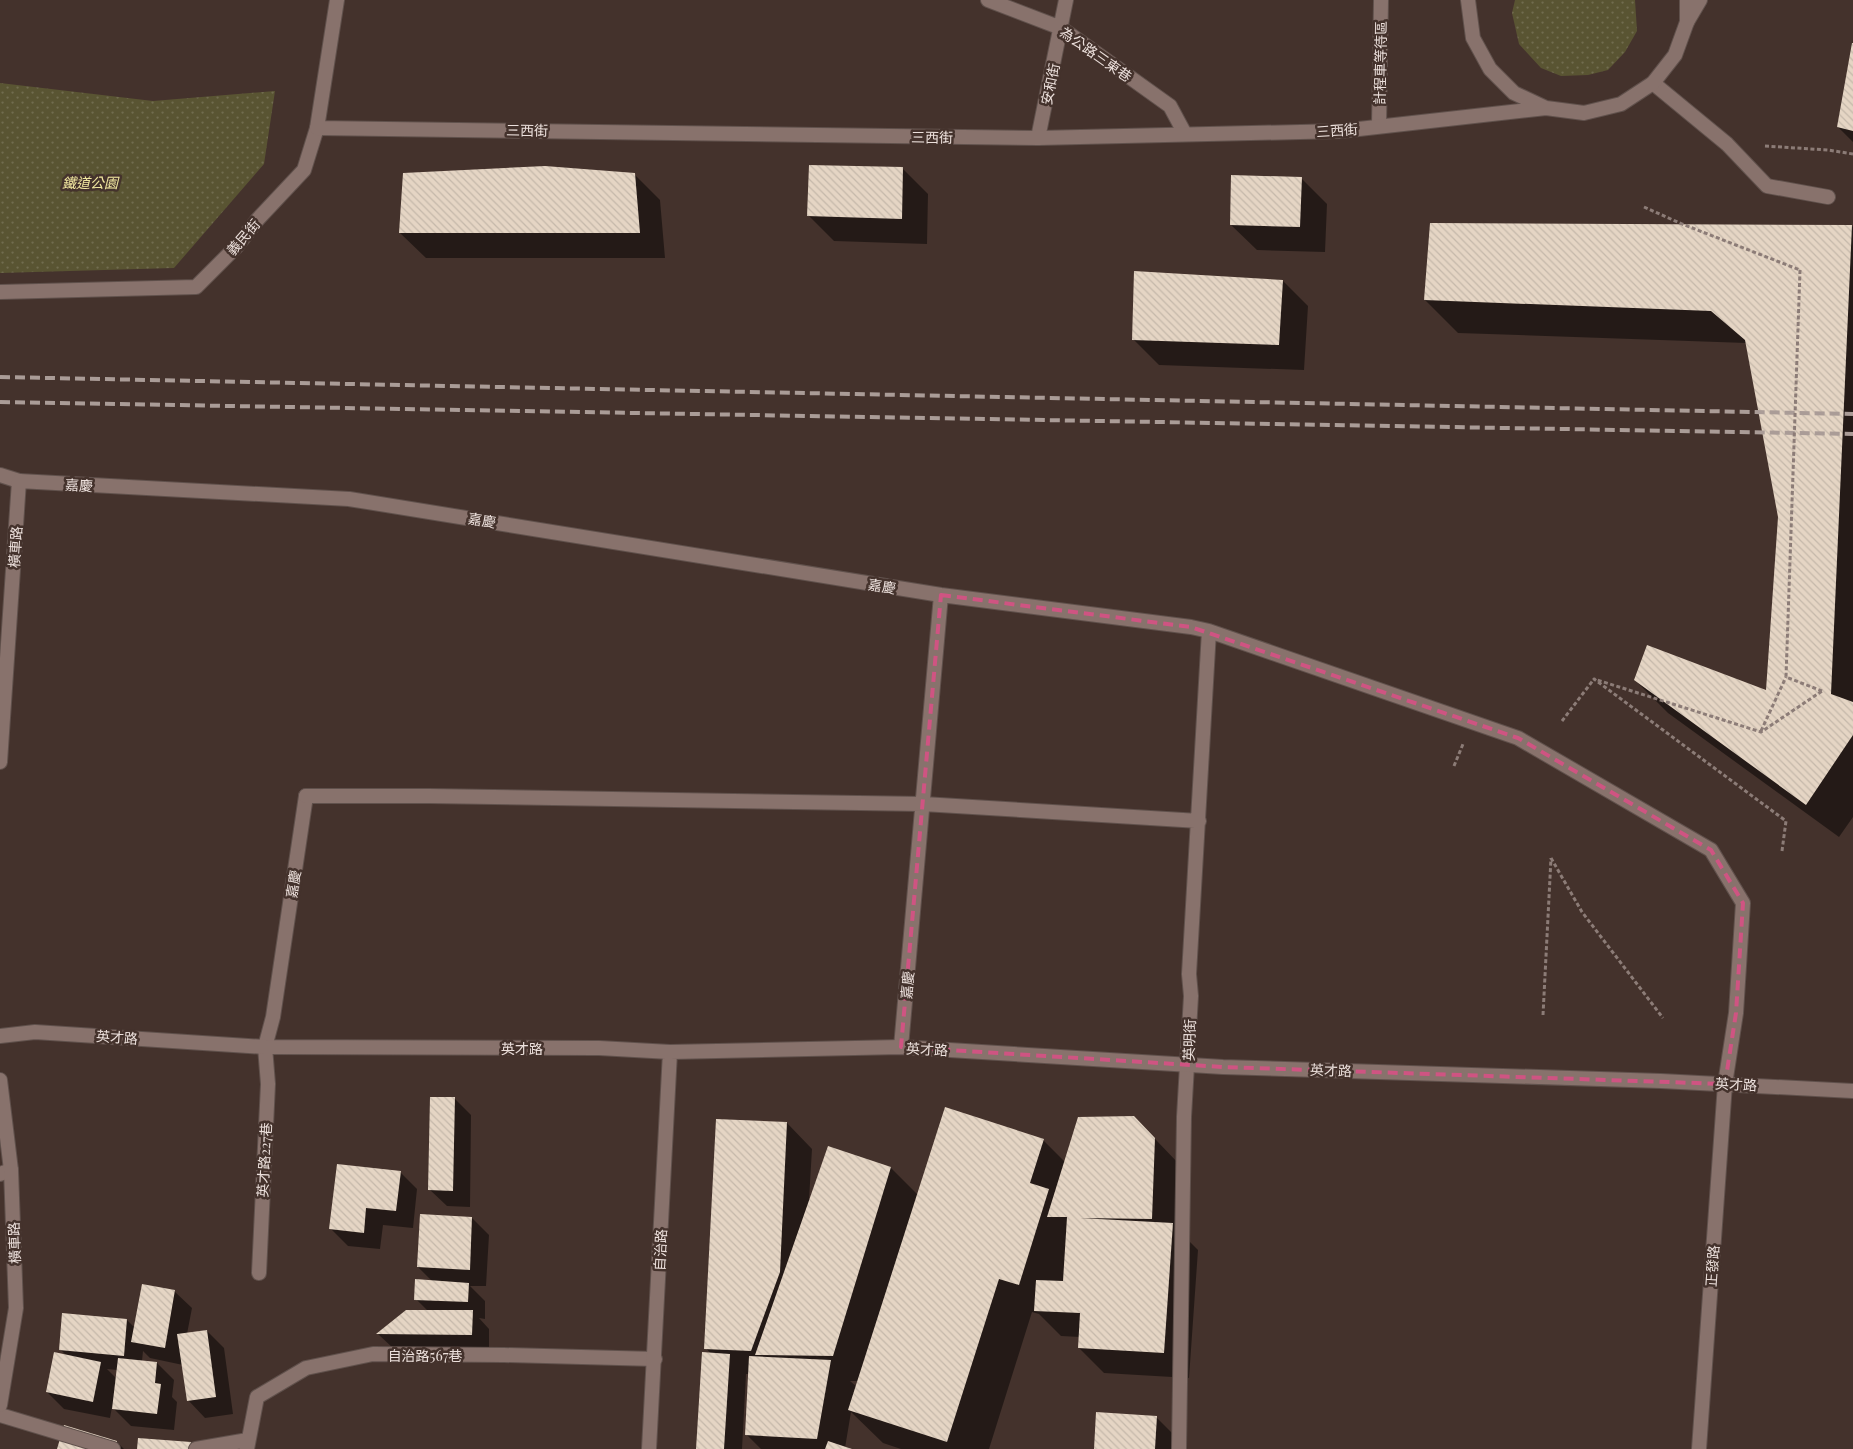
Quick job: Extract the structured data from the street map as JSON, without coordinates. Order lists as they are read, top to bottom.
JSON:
{
  "streets": {
    "street": [
      "為公路三東巷",
      "計程車等待區",
      "安和街",
      "三西街",
      "義民街",
      "嘉慶",
      "橫車路",
      "英才路",
      "英明街",
      "英才路227巷",
      "自治路",
      "正發路",
      "自治路567巷"
    ]
  },
  "crossings": [
    ["為公路三東巷", "安和街"],
    ["為公路三東巷", "三西街"],
    ["計程車等待區", "三西街"],
    ["安和街", "三西街"],
    ["三西街", "義民街"],
    ["嘉慶", "橫車路"],
    ["嘉慶", "英才路"],
    ["嘉慶", "英明街"],
    ["嘉慶", "英才路227巷"],
    ["嘉慶", "正發路"],
    ["英才路", "英明街"],
    ["英才路", "英才路227巷"],
    ["英才路", "自治路"],
    ["英才路", "正發路"],
    ["英明街", "正發路"],
    ["自治路", "自治路567巷"]
  ],
  "parks": ["鐵道公園"]
}
